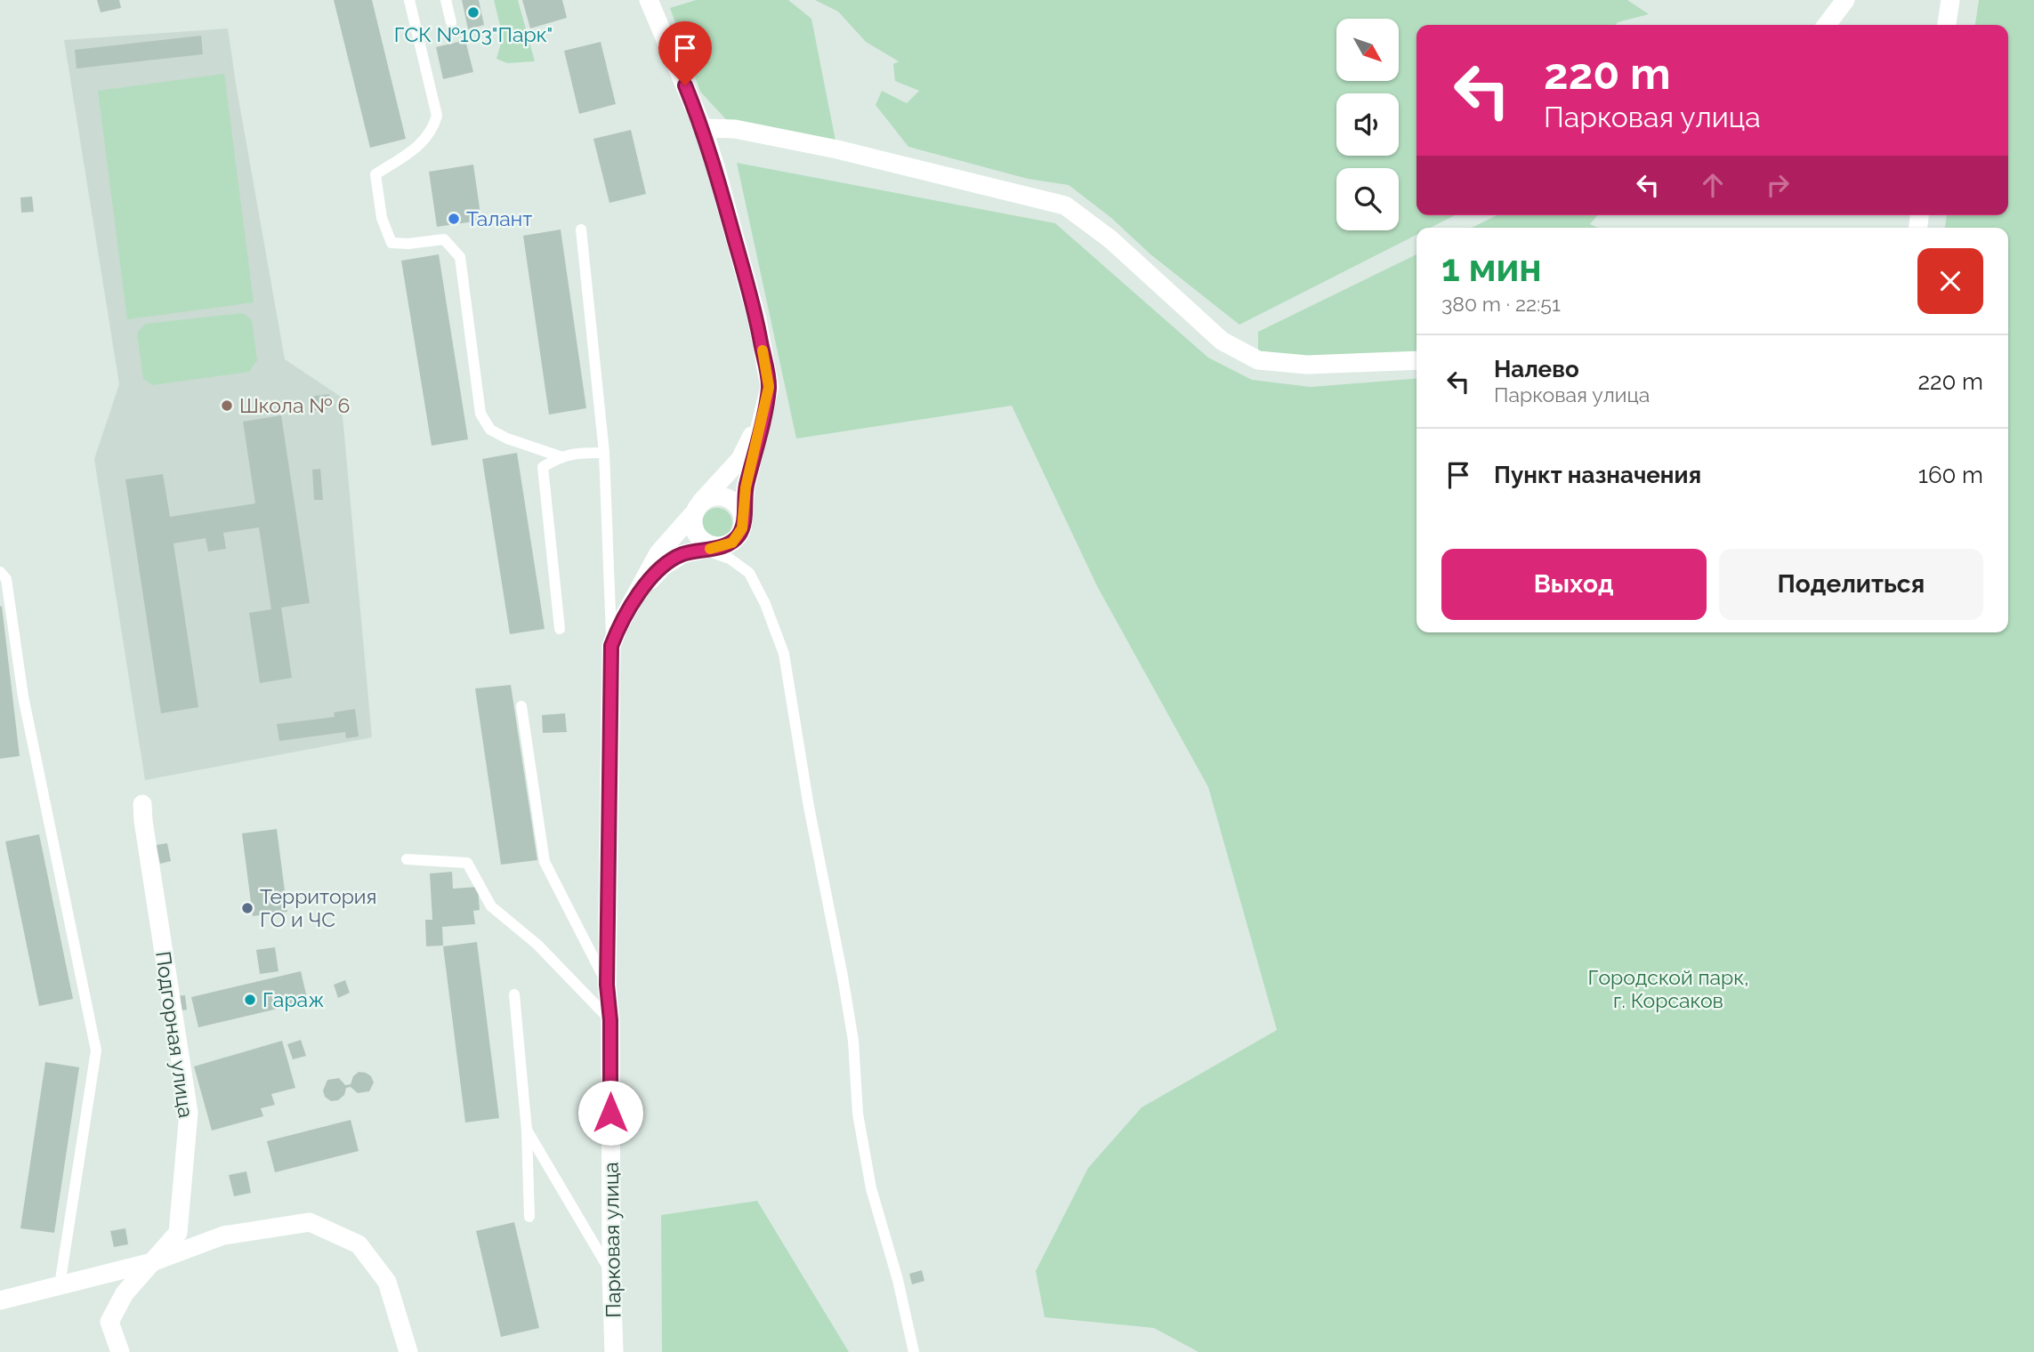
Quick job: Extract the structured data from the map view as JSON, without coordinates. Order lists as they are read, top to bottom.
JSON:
{
  "streets": {
    "street": ["Подгорная улица", "Парковая улица"]
  },
  "parks": ["Городской парк, г. Корсаков"],
  "places": [
    "ГСК №103\"Парк\"",
    "Талант",
    "Школа № 6",
    "Территория ГО и ЧС",
    "Гараж"
  ],
  "north": "bottom right",
  "page": {
    "turn": ["220 m", "Парковая улица"],
    "heading": ["1 мин", "380 m · 22:51"],
    "list": [
      {
        "name": "Налево",
        "note": "Парковая улица",
        "value": "220 m"
      },
      {
        "name": "Пункт назначения",
        "value": "160 m"
      }
    ],
    "buttons": ["Выход", "Поделиться"]
  }
}
